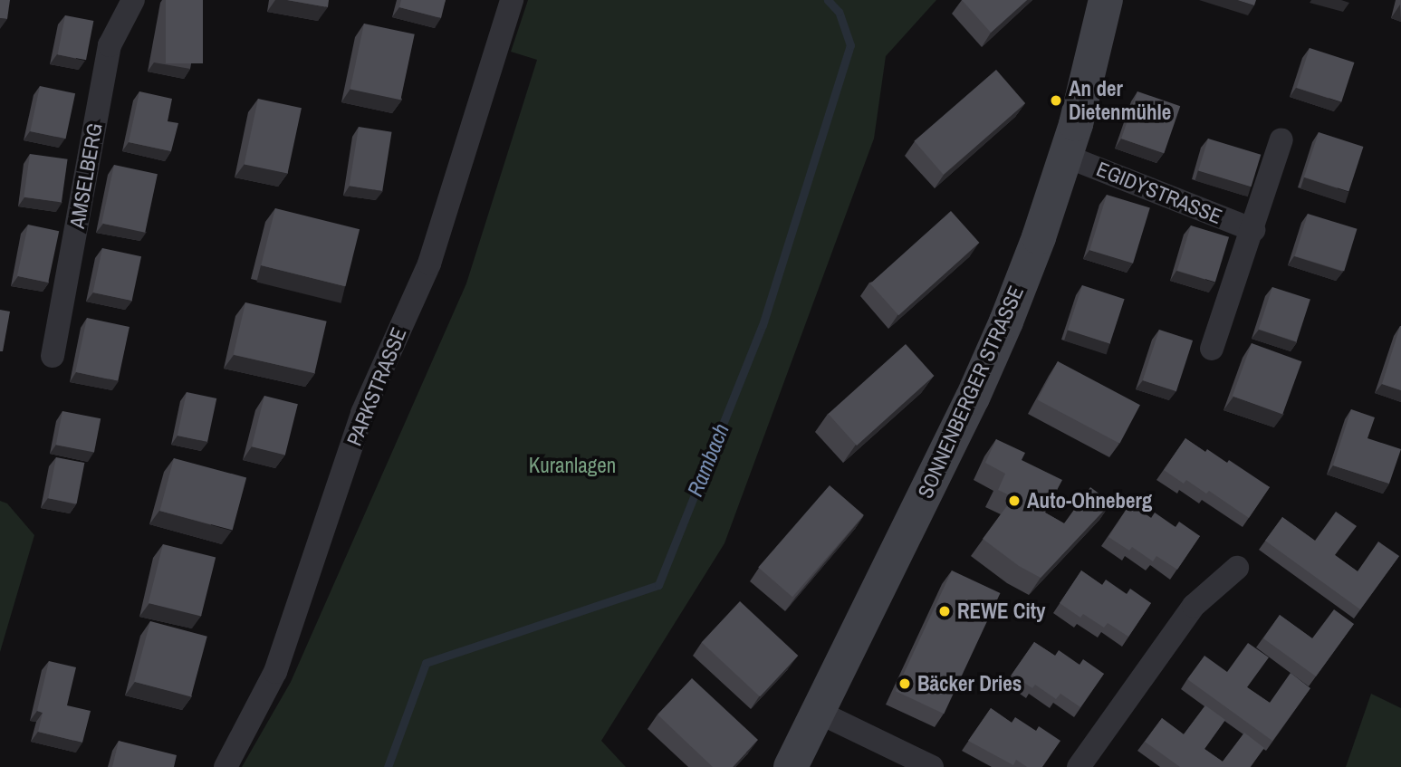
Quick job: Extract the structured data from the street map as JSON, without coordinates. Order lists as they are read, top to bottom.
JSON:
{
  "streets": {
    "main road": ["SONNENBERGER STRASSE"],
    "street": ["AMSELBERG", "EGIDYSTRASSE", "PARKSTRASSE"]
  },
  "crossings": [
    ["EGIDYSTRASSE", "SONNENBERGER STRASSE"]
  ],
  "water": ["Rambach"],
  "parks": ["Kuranlagen"],
  "places": [
    "An der Dietenmühle",
    "Auto-Ohneberg",
    "REWE City",
    "Bäcker Dries"
  ]
}
